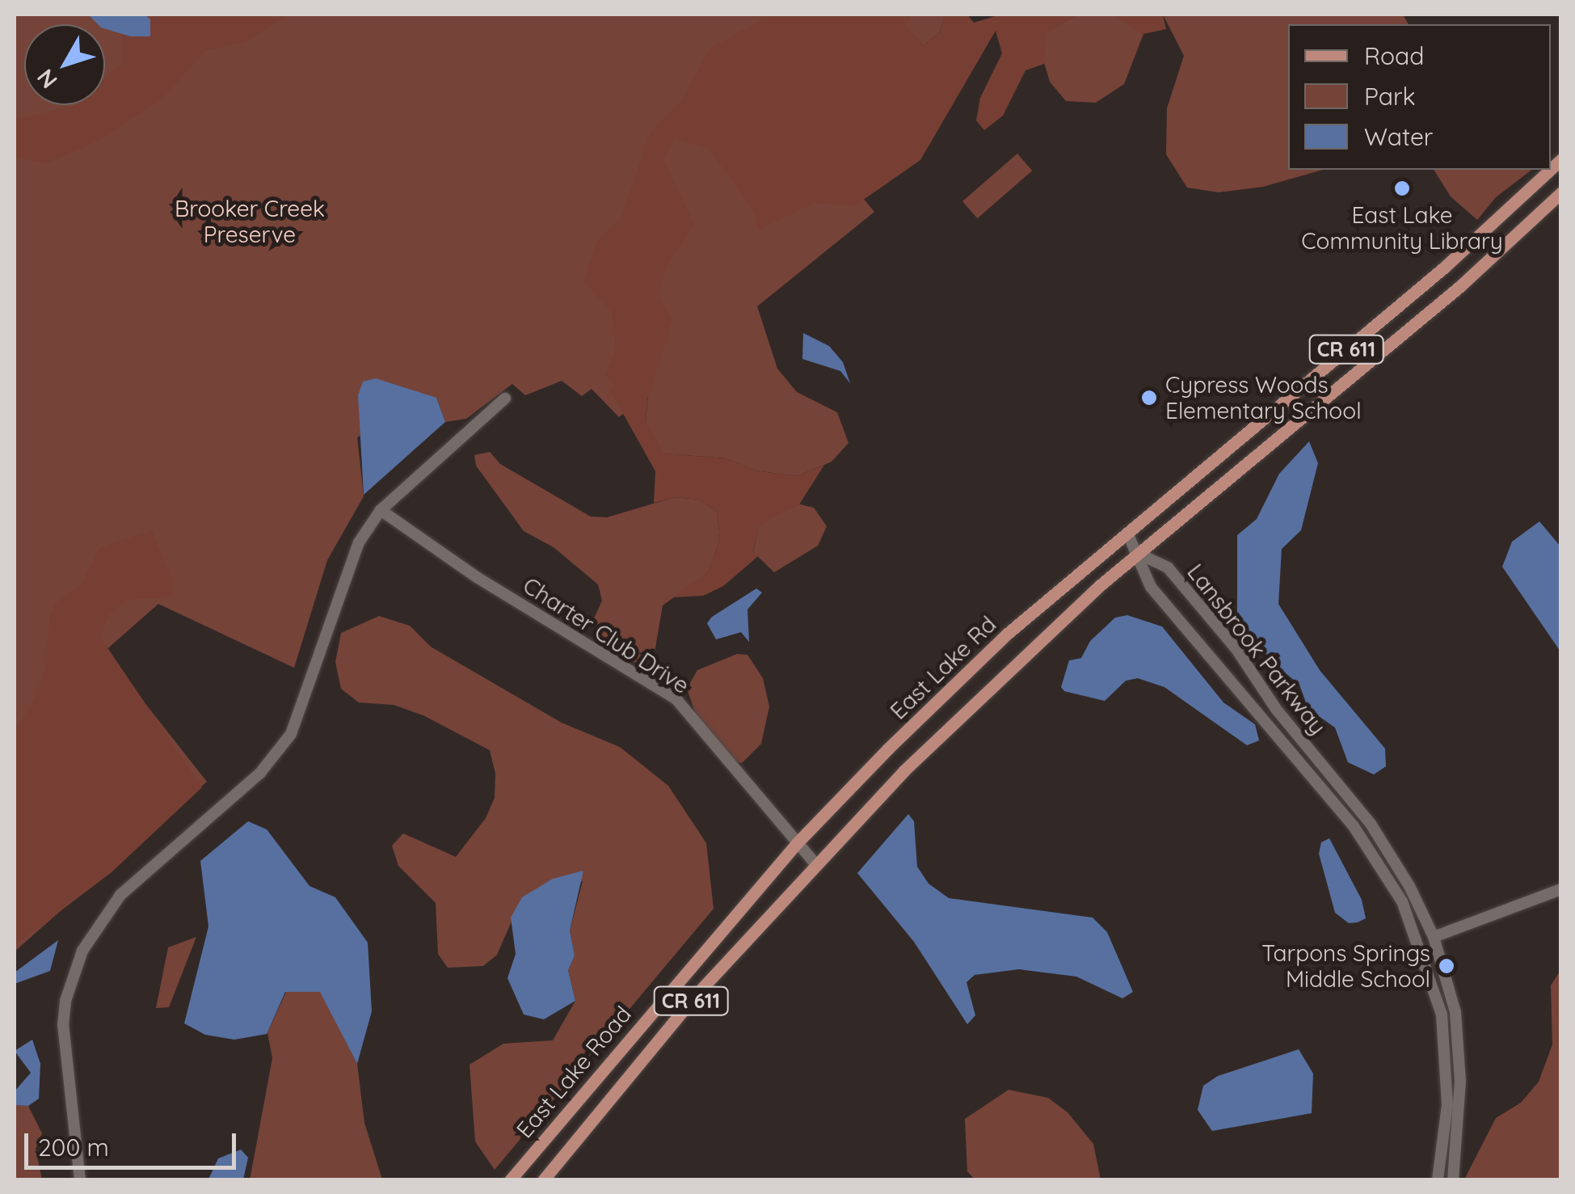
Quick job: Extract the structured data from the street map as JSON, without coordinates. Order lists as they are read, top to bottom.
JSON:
{
  "streets": {
    "main road": ["CR 611", "East Lake Rd", "East Lake Road"],
    "street": ["Charter Club Drive", "Lansbrook Parkway"]
  },
  "crossings": [
    ["CR 611", "Lansbrook Parkway"],
    ["CR 611", "East Lake Rd"],
    ["Charter Club Drive", "East Lake Rd"],
    ["Charter Club Drive", "East Lake Road"],
    ["Lansbrook Parkway", "East Lake Rd"],
    ["East Lake Rd", "East Lake Road"]
  ],
  "parks": ["Brooker Creek Preserve"],
  "places": ["East Lake Community Library", "Cypress Woods Elementary School", "Tarpons Springs Middle School"],
  "legend": ["Road", "Park", "Water"],
  "scale_bar": "200 m",
  "north": "bottom left"
}
